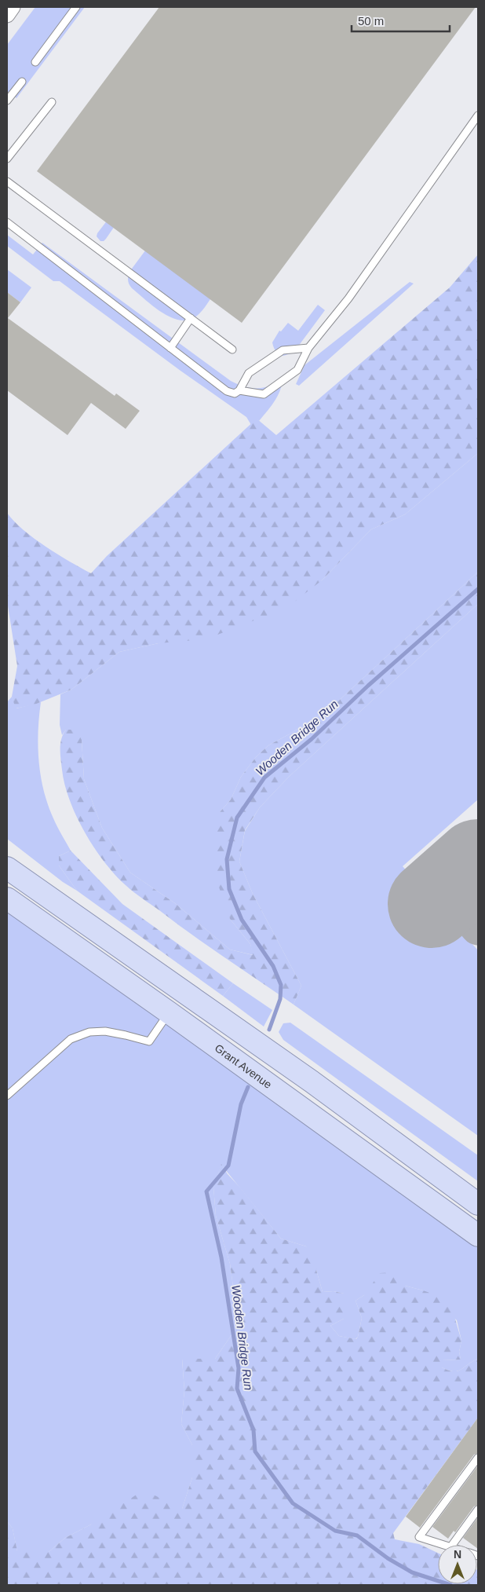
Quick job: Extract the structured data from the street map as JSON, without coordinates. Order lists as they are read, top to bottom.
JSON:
{
  "streets": {
    "main road": ["Grant Avenue"]
  },
  "water": ["Wooden Bridge Run"],
  "scale_bar": "50 m",
  "north": "top"
}
